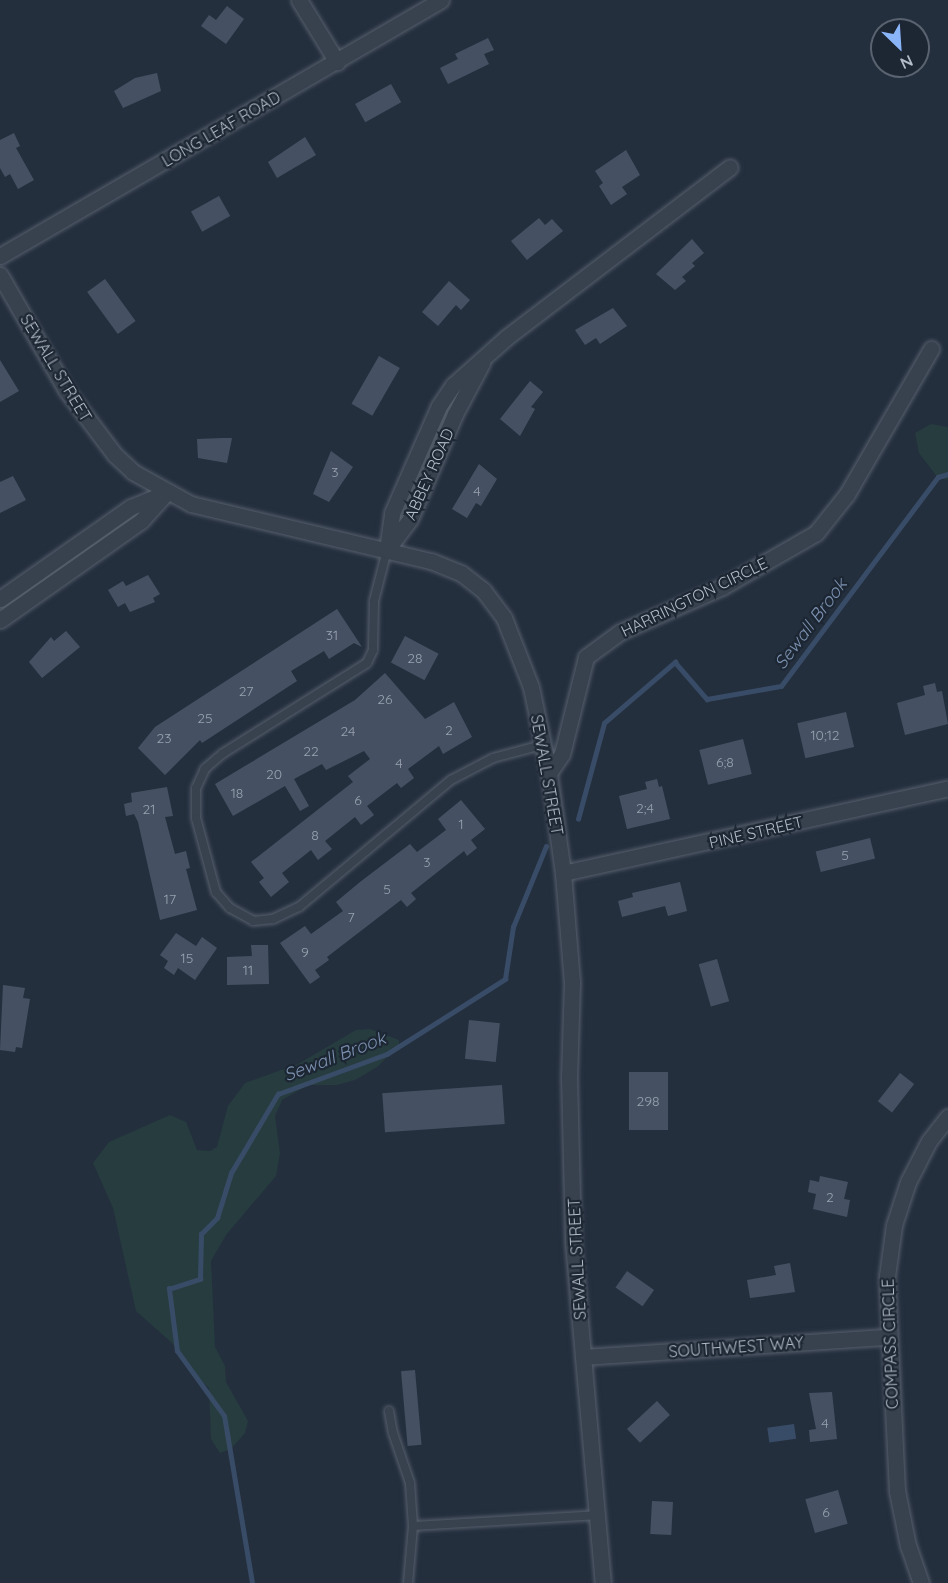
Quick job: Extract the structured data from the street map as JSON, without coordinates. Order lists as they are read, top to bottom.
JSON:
{
  "streets": {
    "street": [
      "LONG LEAF ROAD",
      "SEWALL STREET",
      "ABBEY ROAD",
      "HARRINGTON CIRCLE",
      "PINE STREET",
      "COMPASS CIRCLE",
      "SOUTHWEST WAY"
    ]
  },
  "crossings": [
    ["SEWALL STREET", "ABBEY ROAD"],
    ["SEWALL STREET", "HARRINGTON CIRCLE"],
    ["SEWALL STREET", "PINE STREET"],
    ["SEWALL STREET", "SOUTHWEST WAY"],
    ["COMPASS CIRCLE", "SOUTHWEST WAY"]
  ],
  "water": ["Sewall Brook"],
  "house_numbers": [
    "3",
    "4",
    "31",
    "28",
    "27",
    "26",
    "25",
    "2",
    "24",
    "10;12",
    "23",
    "22",
    "6;8",
    "4",
    "20",
    "18",
    "6",
    "2;4",
    "21",
    "1",
    "8",
    "5",
    "3",
    "5",
    "17",
    "7",
    "9",
    "15",
    "11",
    "298",
    "2",
    "4",
    "6"
  ],
  "north": "bottom right"
}
